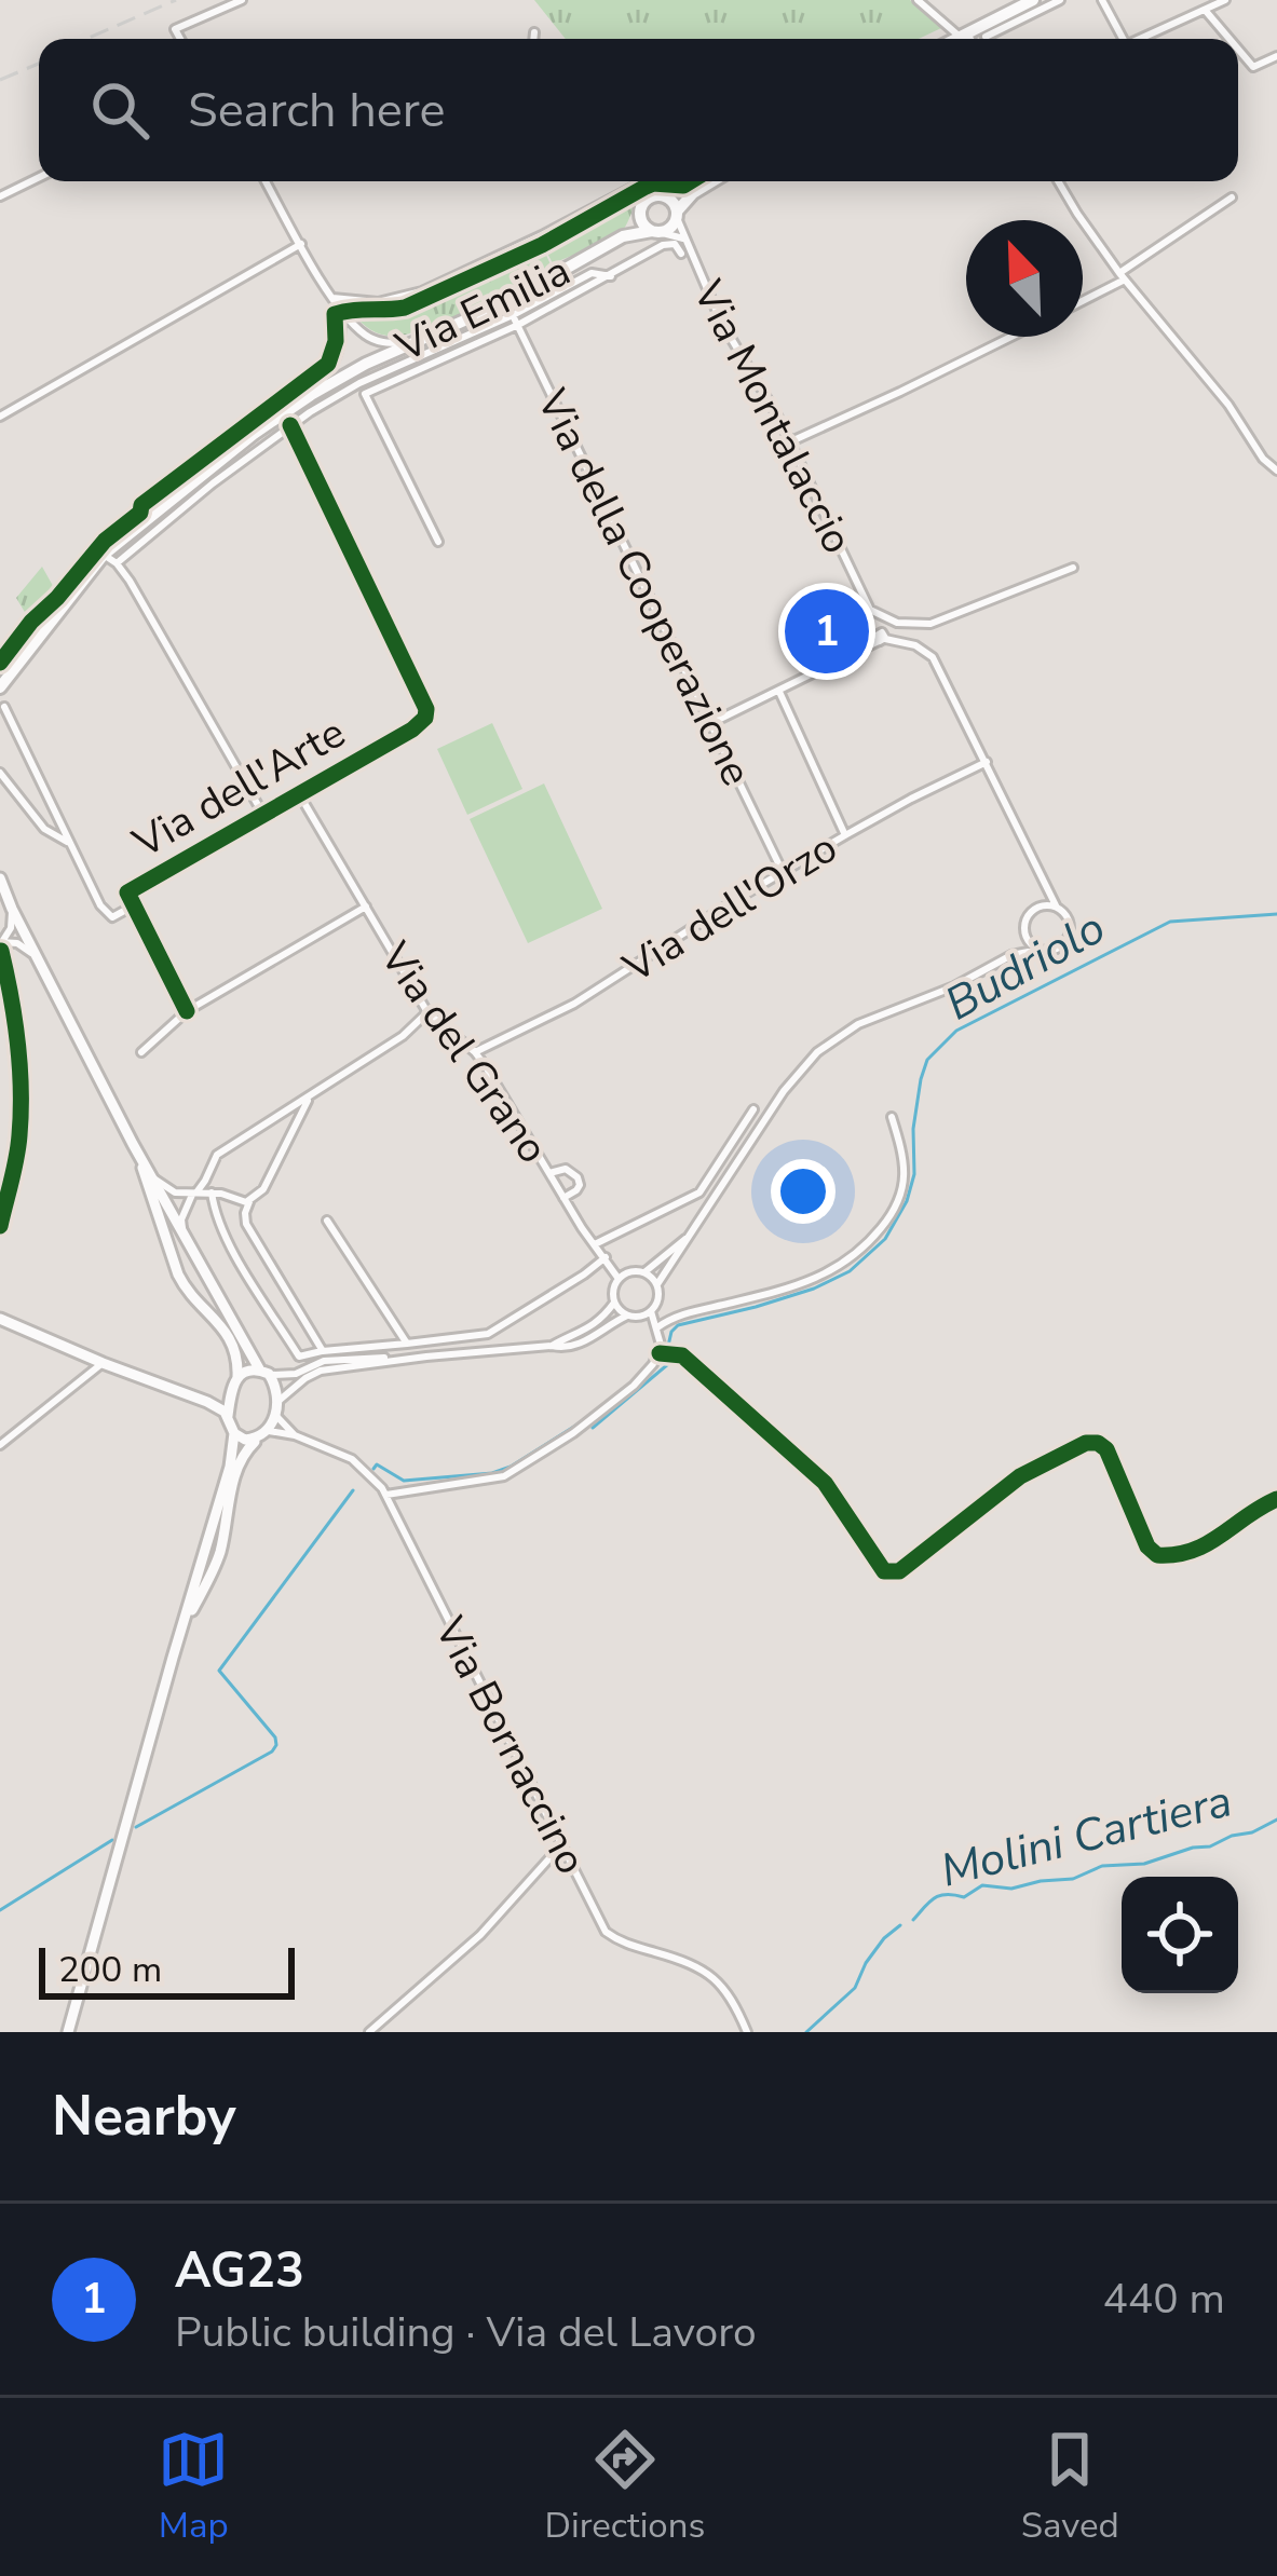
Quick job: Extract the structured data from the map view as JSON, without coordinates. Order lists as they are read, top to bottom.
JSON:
{
  "streets": {
    "main road": ["Via Emilia"],
    "street": [
      "Via Montalaccio",
      "Via della Cooperazione",
      "Via dell'Arte",
      "Via dell'Orzo",
      "Via del Grano",
      "Via Bornaccino"
    ]
  },
  "crossings": [
    ["Via Emilia", "Via Montalaccio"],
    ["Via Emilia", "Via della Cooperazione"],
    ["Via della Cooperazione", "Via dell'Orzo"],
    ["Via dell'Arte", "Via del Grano"],
    ["Via dell'Orzo", "Via del Grano"]
  ],
  "water": ["Budriolo", "Molini Cartiera"],
  "scale_bar": "200 m",
  "north": "top left",
  "page": {
    "search": "Search here",
    "pins": "1",
    "scale": "200 m",
    "heading": "Nearby",
    "list": [
      {
        "mark": "1",
        "name": "AG23",
        "note": "Public building · Via del Lavoro",
        "value": "440 m"
      }
    ],
    "nav": ["Map", "Directions", "Saved"]
  }
}
